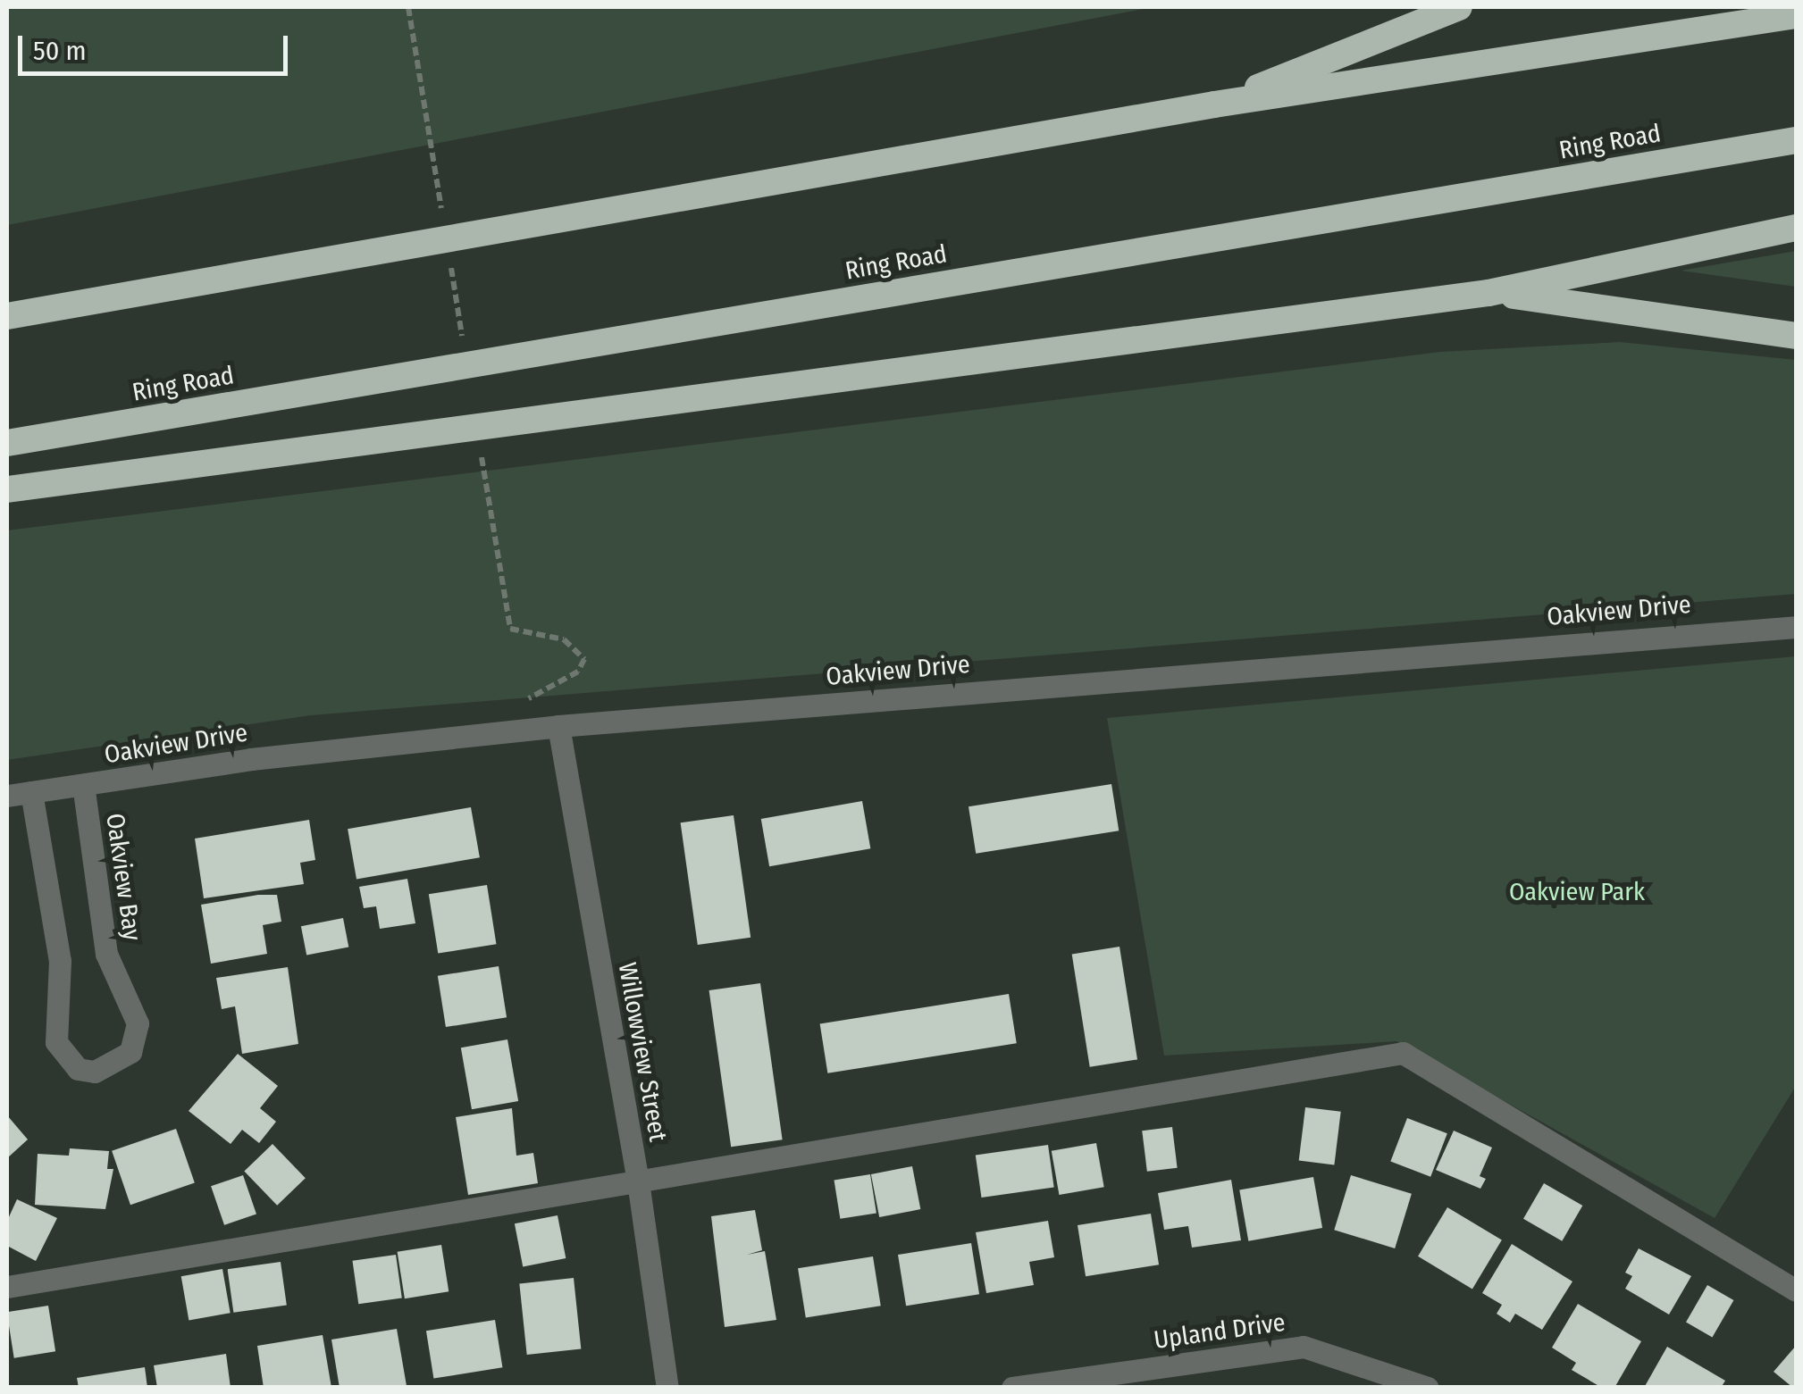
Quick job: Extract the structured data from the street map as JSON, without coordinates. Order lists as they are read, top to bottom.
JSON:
{
  "streets": {
    "highway": ["Ring Road"],
    "street": [
      "Oakview Drive",
      "Oakview Bay",
      "Willowview Street",
      "Upland Drive"
    ]
  },
  "crossings": [
    ["Oakview Drive", "Oakview Bay"],
    ["Oakview Drive", "Willowview Street"]
  ],
  "parks": ["Oakview Park"],
  "scale_bar": "50 m"
}
